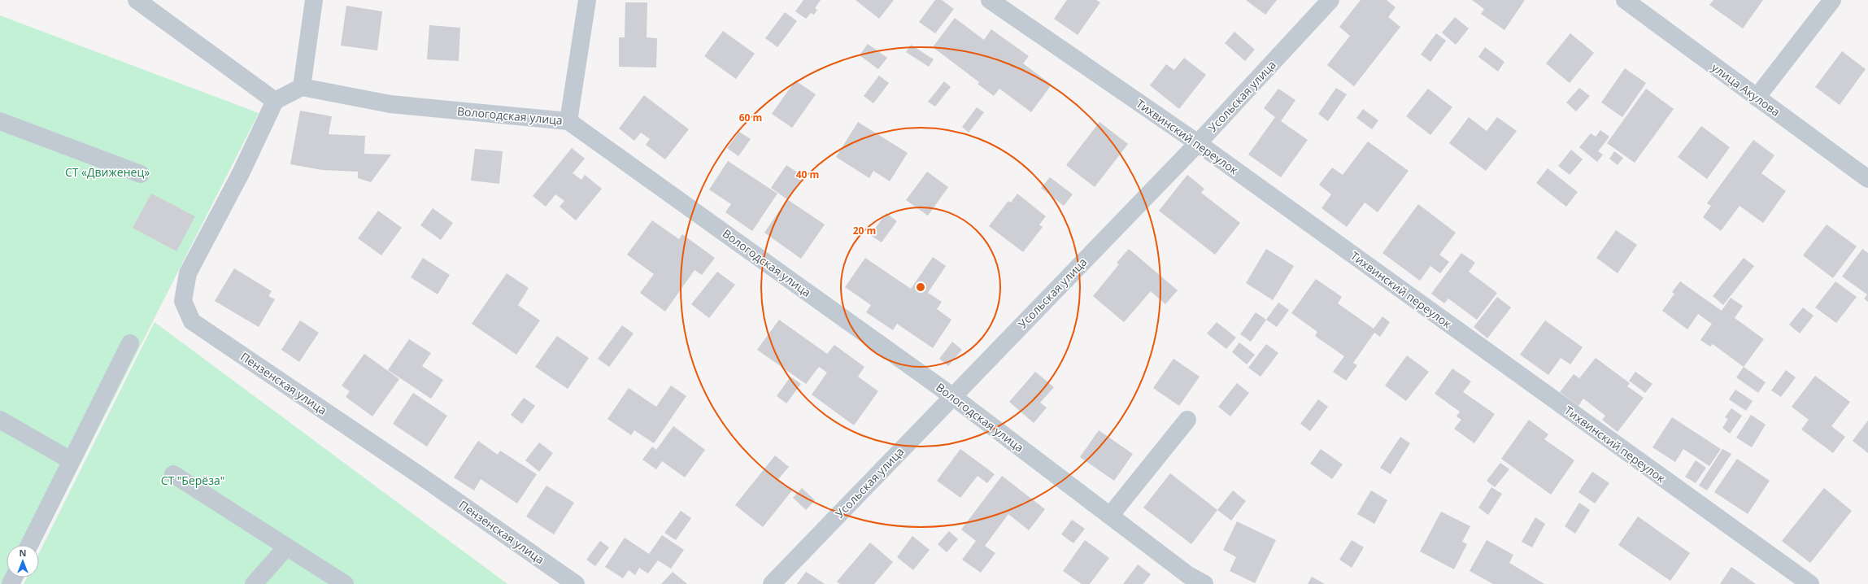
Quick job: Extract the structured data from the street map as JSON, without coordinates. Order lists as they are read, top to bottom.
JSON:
{
  "streets": {
    "street": [
      "улица Акулова",
      "Усольская улица",
      "Вологодская улица",
      "Тихвинский переулок",
      "Пензенская улица"
    ]
  },
  "crossings": [
    ["Усольская улица", "Вологодская улица"],
    ["Усольская улица", "Тихвинский переулок"]
  ],
  "parks": ["СТ «Движенец»", "СТ \"Берёза\""],
  "north": "top",
  "rings": ["60 m", "40 m", "20 m"]
}
